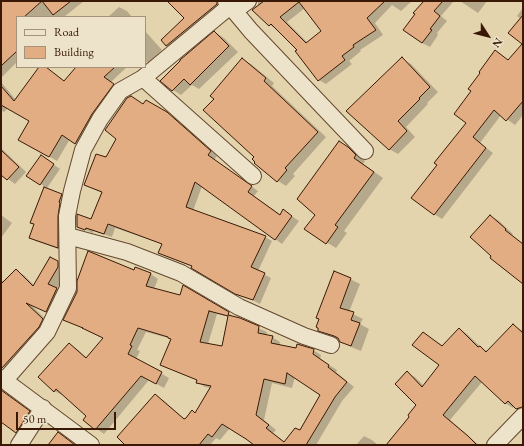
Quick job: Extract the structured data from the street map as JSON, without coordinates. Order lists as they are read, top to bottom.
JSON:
{
  "legend": ["Road", "Building"],
  "scale_bar": "50 m",
  "north": "bottom right"
}
